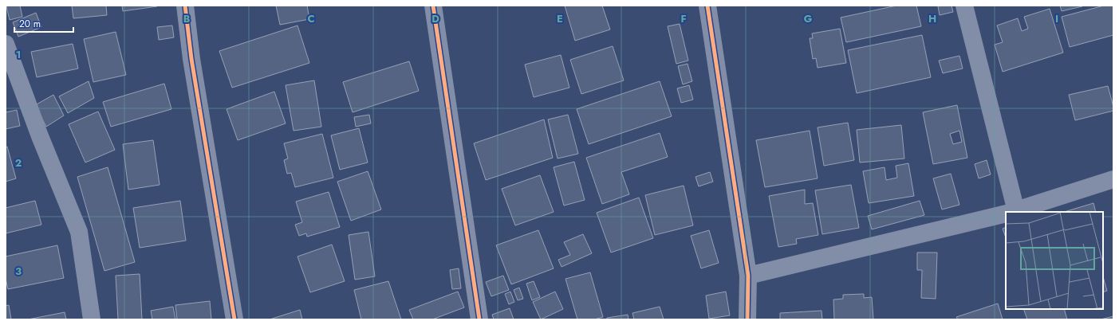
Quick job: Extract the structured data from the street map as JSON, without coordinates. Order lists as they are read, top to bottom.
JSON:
{
  "scale_bar": "20 m",
  "grid": {
    "columns": [
      "B",
      "C",
      "D",
      "E",
      "F",
      "G",
      "H",
      "I"
    ],
    "rows": ["1", "2", "3"]
  }
}
